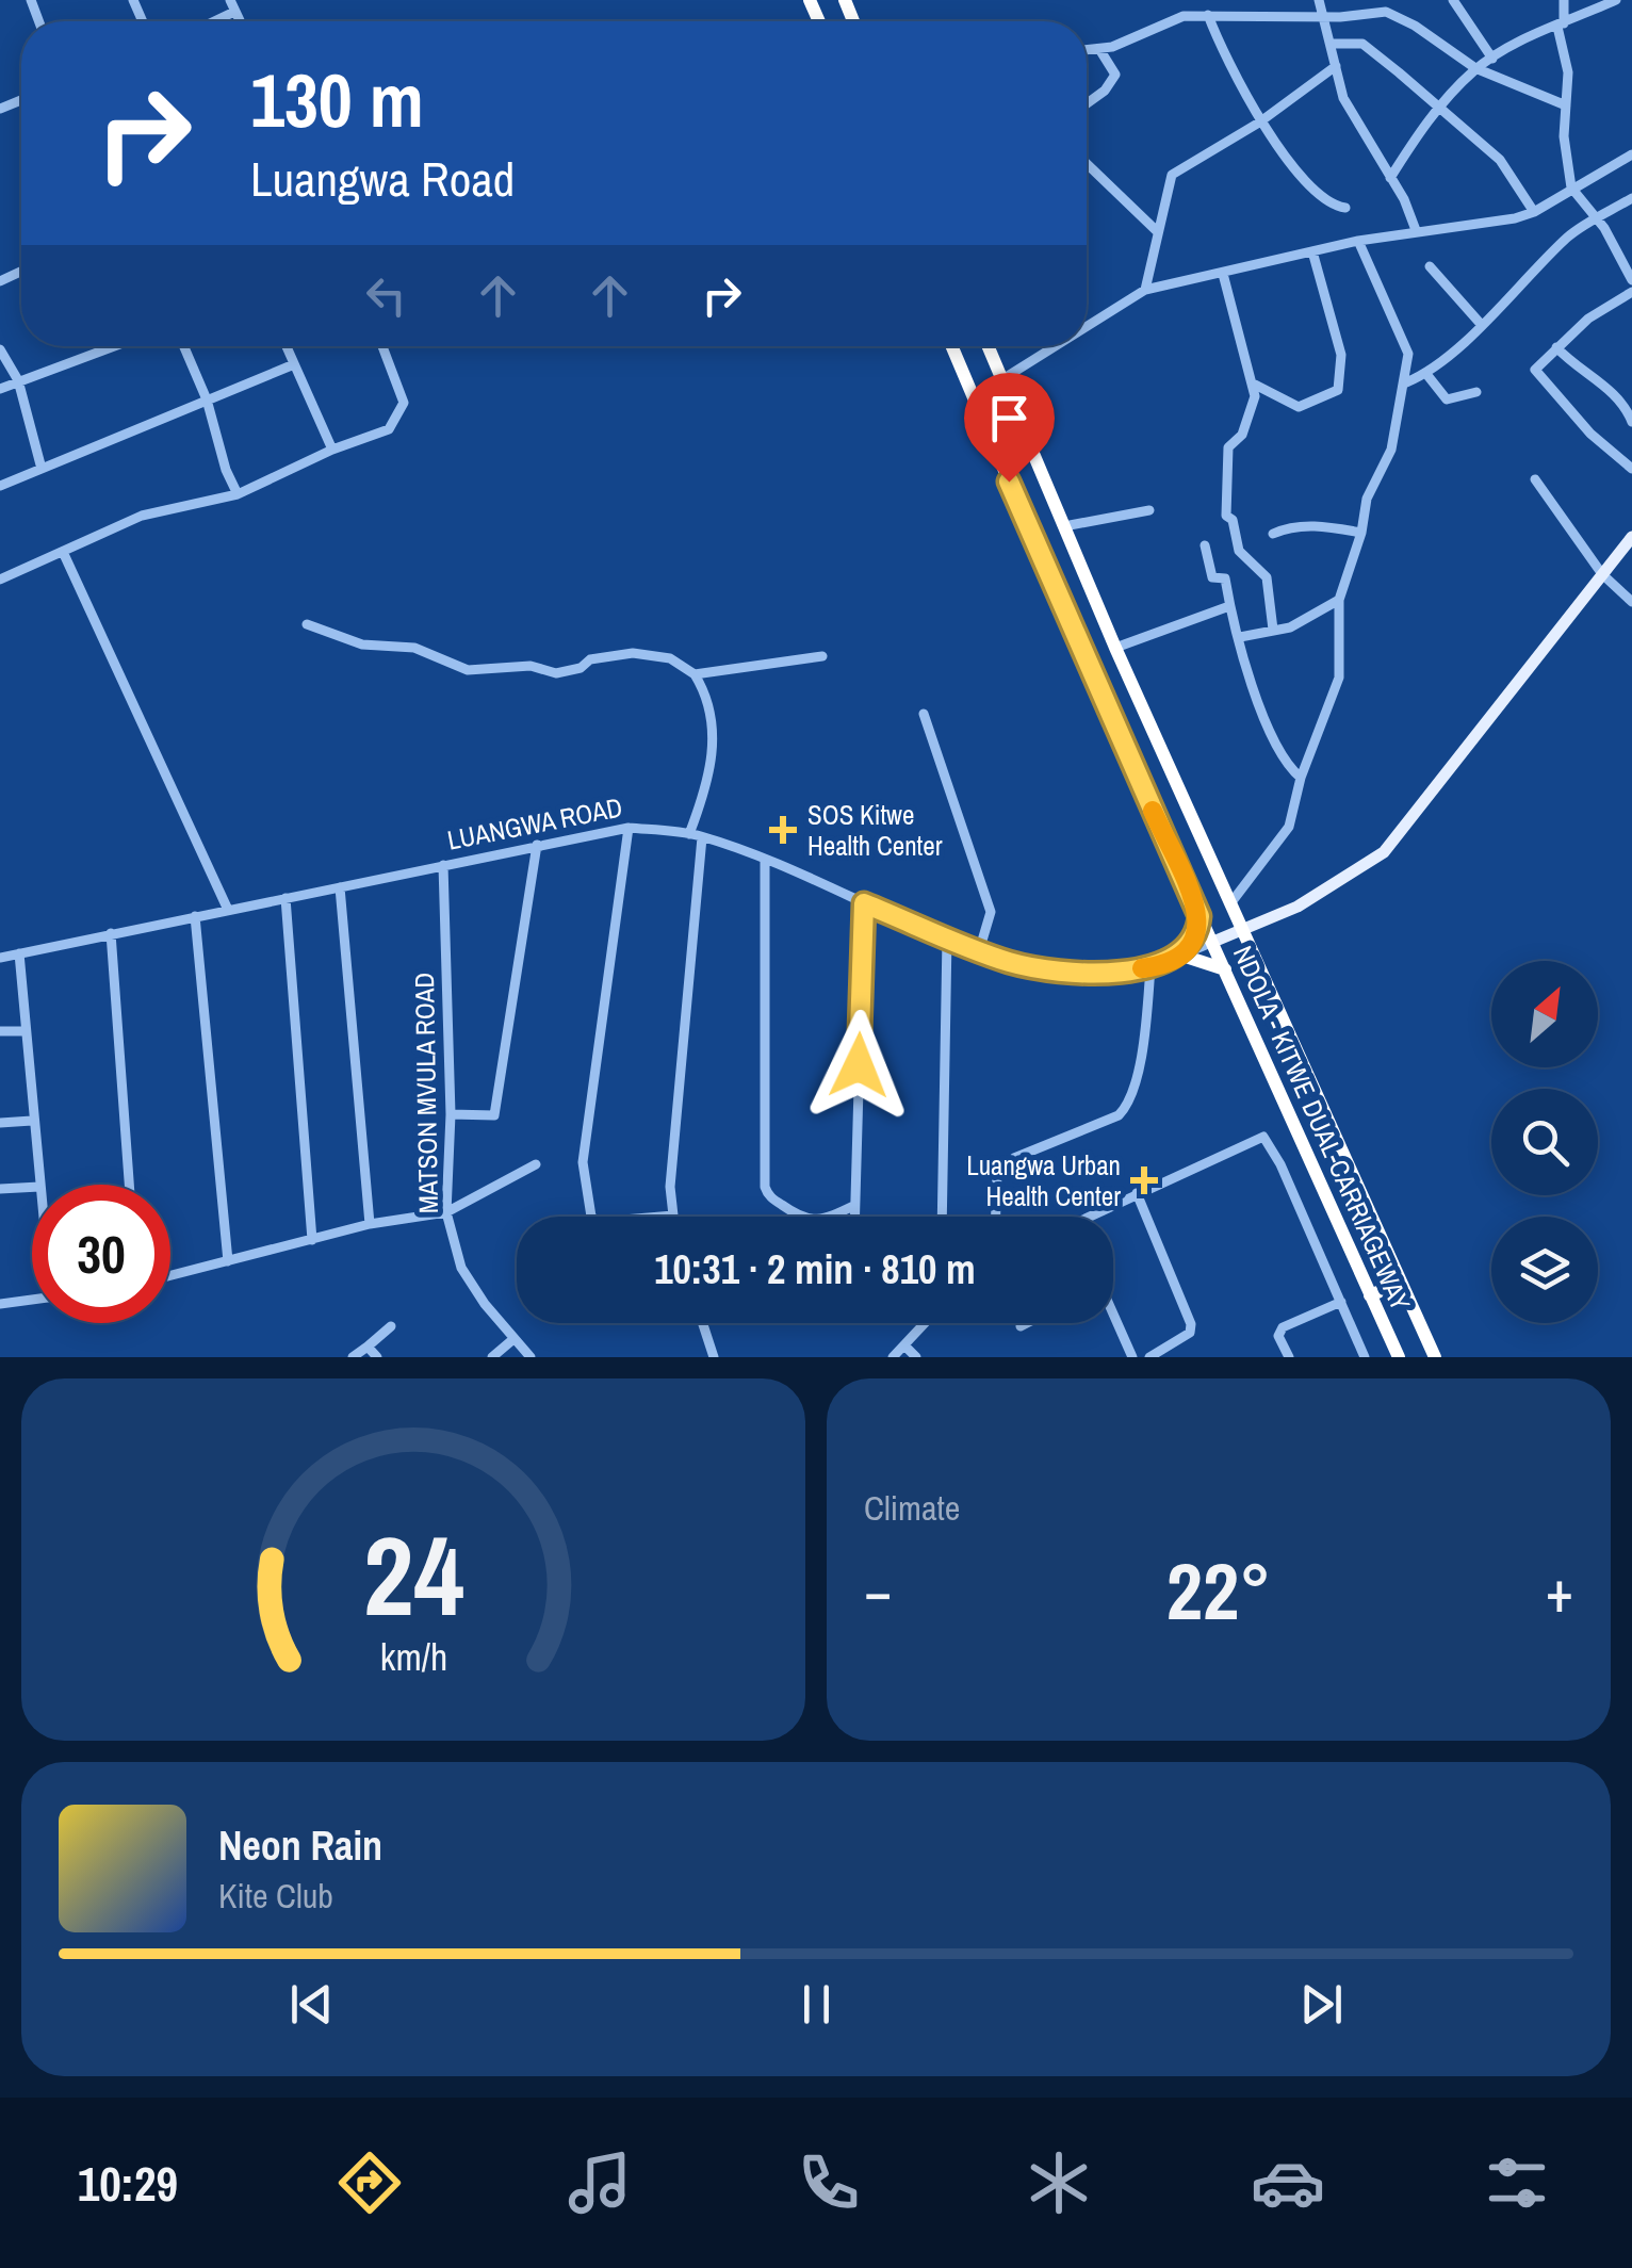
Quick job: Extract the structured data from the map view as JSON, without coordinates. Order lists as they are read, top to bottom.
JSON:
{
  "streets": {
    "highway": ["NDOLA - KITWE DUAL-CARRIAGEWAY"],
    "main road": ["LUANGWA ROAD"],
    "street": ["MATSON MVULA ROAD"]
  },
  "crossings": [
    ["LUANGWA ROAD", "MATSON MVULA ROAD"],
    ["LUANGWA ROAD", "NDOLA - KITWE DUAL-CARRIAGEWAY"]
  ],
  "places": {
    "health": ["SOS Kitwe Health Center", "Luangwa Urban Health Center"]
  },
  "north": "top right",
  "page": {
    "turn": ["130 m", "Luangwa Road"],
    "limit": "30",
    "trip": "10:31 · 2 min · 810 m",
    "tile": "Climate",
    "heat": ["−", "22°", "+"],
    "song": ["Neon Rain", "Kite Club"],
    "tabs": "10:29",
    "gauge": ["24", "km/h"]
  }
}
